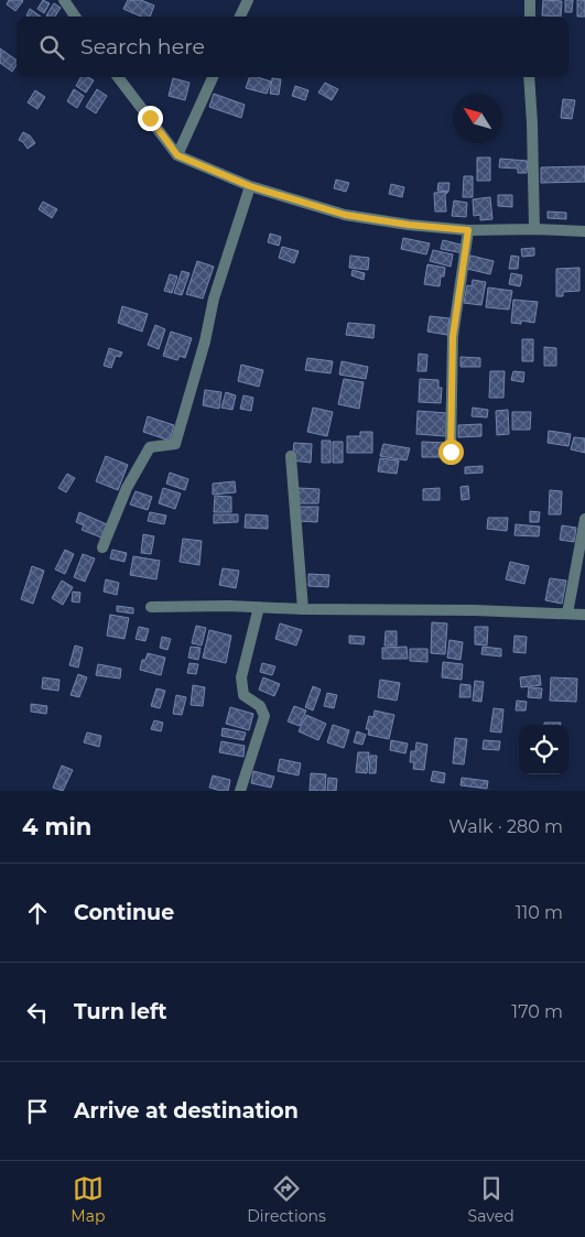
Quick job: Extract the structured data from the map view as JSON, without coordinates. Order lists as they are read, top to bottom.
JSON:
{
  "north": "top left",
  "page": {
    "search": "Search here",
    "heading": ["4 min", "Walk · 280 m"],
    "list": [
      ["Continue", "110 m"],
      ["Turn left", "170 m"],
      "Arrive at destination"
    ],
    "nav": ["Map", "Directions", "Saved"]
  }
}
